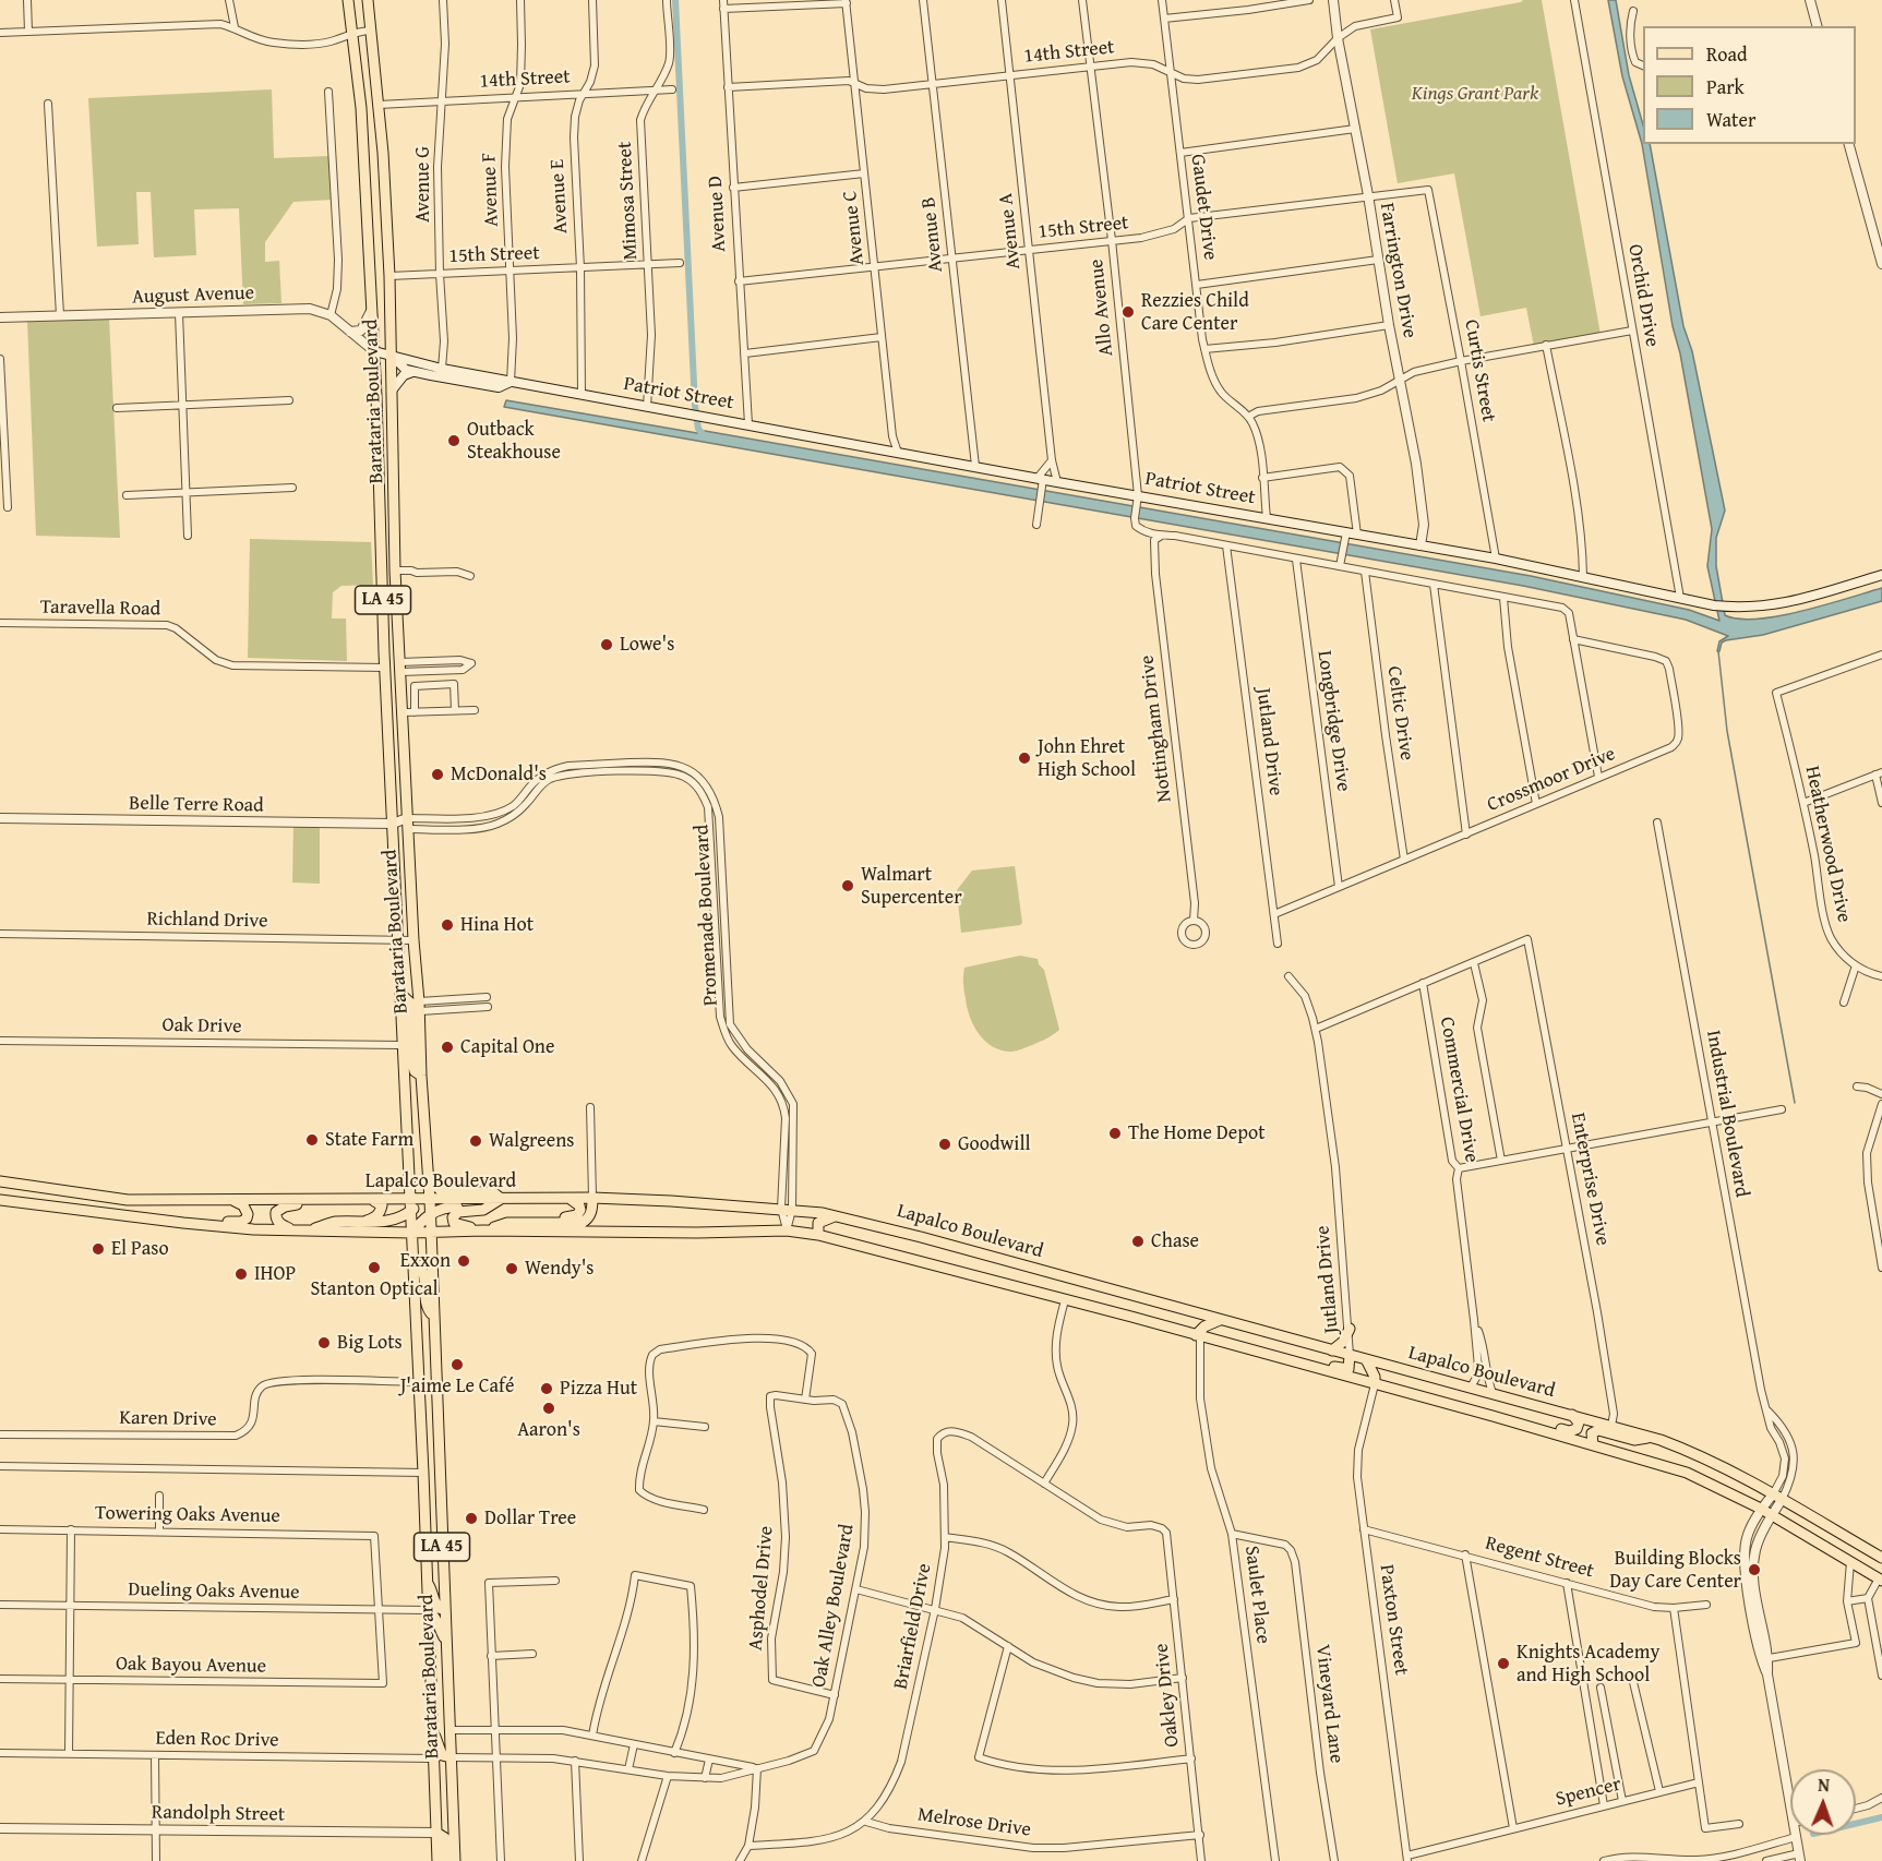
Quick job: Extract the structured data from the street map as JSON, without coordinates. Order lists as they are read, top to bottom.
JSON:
{
  "streets": {
    "main road": [
      "Patriot Street",
      "Barataria Boulevard",
      "LA 45",
      "Lapalco Boulevard"
    ],
    "street": [
      "14th Street",
      "Avenue G",
      "Avenue F",
      "Avenue E",
      "Mimosa Street",
      "Gaudet Drive",
      "Avenue D",
      "Avenue C",
      "15th Street",
      "Avenue A",
      "Avenue B",
      "Farrington Drive",
      "August Avenue",
      "Orchid Drive",
      "Allo Avenue",
      "Curtis Street",
      "Taravella Road",
      "Celtic Drive",
      "Longbridge Drive",
      "Nottingham Drive",
      "Jutland Drive",
      "Crossmoor Drive",
      "Belle Terre Road",
      "Heatherwood Drive",
      "Promenade Boulevard",
      "Richland Drive",
      "Oak Drive",
      "Commercial Drive",
      "Industrial Boulevard",
      "Enterprise Drive",
      "Karen Drive",
      "Towering Oaks Avenue",
      "Regent Street",
      "Asphodel Drive",
      "Dueling Oaks Avenue",
      "Saulet Place",
      "Oak Alley Boulevard",
      "Paxton Street",
      "Briarfield Drive",
      "Oak Bayou Avenue",
      "Oakley Drive",
      "Vineyard Lane",
      "Eden Roc Drive",
      "Spencer",
      "Randolph Street",
      "Melrose Drive"
    ]
  },
  "crossings": [
    ["14th Street", "Avenue G"],
    ["14th Street", "Avenue F"],
    ["14th Street", "Avenue E"],
    ["14th Street", "Mimosa Street"],
    ["14th Street", "Gaudet Drive"],
    ["14th Street", "Avenue D"],
    ["14th Street", "Avenue C"],
    ["14th Street", "Avenue A"],
    ["14th Street", "Avenue B"],
    ["14th Street", "Farrington Drive"],
    ["14th Street", "Allo Avenue"],
    ["14th Street", "Barataria Boulevard"],
    ["Avenue G", "15th Street"],
    ["Avenue G", "Patriot Street"],
    ["Avenue F", "15th Street"],
    ["Avenue F", "Patriot Street"],
    ["Avenue E", "15th Street"],
    ["Avenue E", "Patriot Street"],
    ["Mimosa Street", "15th Street"],
    ["Mimosa Street", "Patriot Street"],
    ["Gaudet Drive", "15th Street"],
    ["Gaudet Drive", "Patriot Street"],
    ["Avenue D", "15th Street"],
    ["Avenue D", "Patriot Street"],
    ["Avenue C", "15th Street"],
    ["Avenue C", "Patriot Street"],
    ["15th Street", "Avenue A"],
    ["15th Street", "Avenue B"],
    ["15th Street", "Farrington Drive"],
    ["15th Street", "Allo Avenue"],
    ["15th Street", "Curtis Street"],
    ["15th Street", "Barataria Boulevard"],
    ["Avenue A", "Patriot Street"],
    ["Avenue B", "Patriot Street"],
    ["Farrington Drive", "Patriot Street"],
    ["August Avenue", "Patriot Street"],
    ["August Avenue", "Barataria Boulevard"],
    ["Orchid Drive", "Patriot Street"],
    ["Allo Avenue", "Patriot Street"],
    ["Allo Avenue", "Nottingham Drive"],
    ["Curtis Street", "Patriot Street"],
    ["Patriot Street", "Barataria Boulevard"],
    ["Barataria Boulevard", "Taravella Road"],
    ["Barataria Boulevard", "Belle Terre Road"],
    ["Barataria Boulevard", "Promenade Boulevard"],
    ["Barataria Boulevard", "Richland Drive"],
    ["Barataria Boulevard", "Oak Drive"],
    ["Barataria Boulevard", "Lapalco Boulevard"],
    ["Barataria Boulevard", "Karen Drive"],
    ["Barataria Boulevard", "Dueling Oaks Avenue"],
    ["Barataria Boulevard", "Oak Alley Boulevard"],
    ["Barataria Boulevard", "Eden Roc Drive"],
    ["Barataria Boulevard", "Randolph Street"],
    ["Celtic Drive", "Crossmoor Drive"],
    ["Longbridge Drive", "Crossmoor Drive"],
    ["Jutland Drive", "Crossmoor Drive"],
    ["Jutland Drive", "Lapalco Boulevard"],
    ["Promenade Boulevard", "Lapalco Boulevard"],
    ["Commercial Drive", "Lapalco Boulevard"],
    ["Industrial Boulevard", "Lapalco Boulevard"],
    ["Enterprise Drive", "Lapalco Boulevard"],
    ["Lapalco Boulevard", "Saulet Place"],
    ["Lapalco Boulevard", "Paxton Street"],
    ["Towering Oaks Avenue", "Dueling Oaks Avenue"],
    ["Towering Oaks Avenue", "Oak Bayou Avenue"],
    ["Regent Street", "Paxton Street"],
    ["Asphodel Drive", "Oak Alley Boulevard"],
    ["Dueling Oaks Avenue", "Oak Bayou Avenue"],
    ["Saulet Place", "Vineyard Lane"],
    ["Paxton Street", "Spencer"],
    ["Briarfield Drive", "Oakley Drive"],
    ["Briarfield Drive", "Melrose Drive"],
    ["Oakley Drive", "Melrose Drive"]
  ],
  "parks": ["Kings Grant Park"],
  "places": [
    "Rezzies Child Care Center",
    "Outback Steakhouse",
    "Lowe's",
    "John Ehret High School",
    "McDonald's",
    "Walmart Supercenter",
    "Hina Hot",
    "Capital One",
    "The Home Depot",
    "State Farm",
    "Walgreens",
    "Goodwill",
    "Chase",
    "El Paso",
    "Exxon",
    "Stanton Optical",
    "Wendy's",
    "IHOP",
    "Big Lots",
    "J'aime Le Café",
    "Pizza Hut",
    "Aaron's",
    "Dollar Tree",
    "Building Blocks Day Care Center",
    "Knights Academy and High School"
  ],
  "legend": ["Road", "Park", "Water"],
  "north": "top"
}
